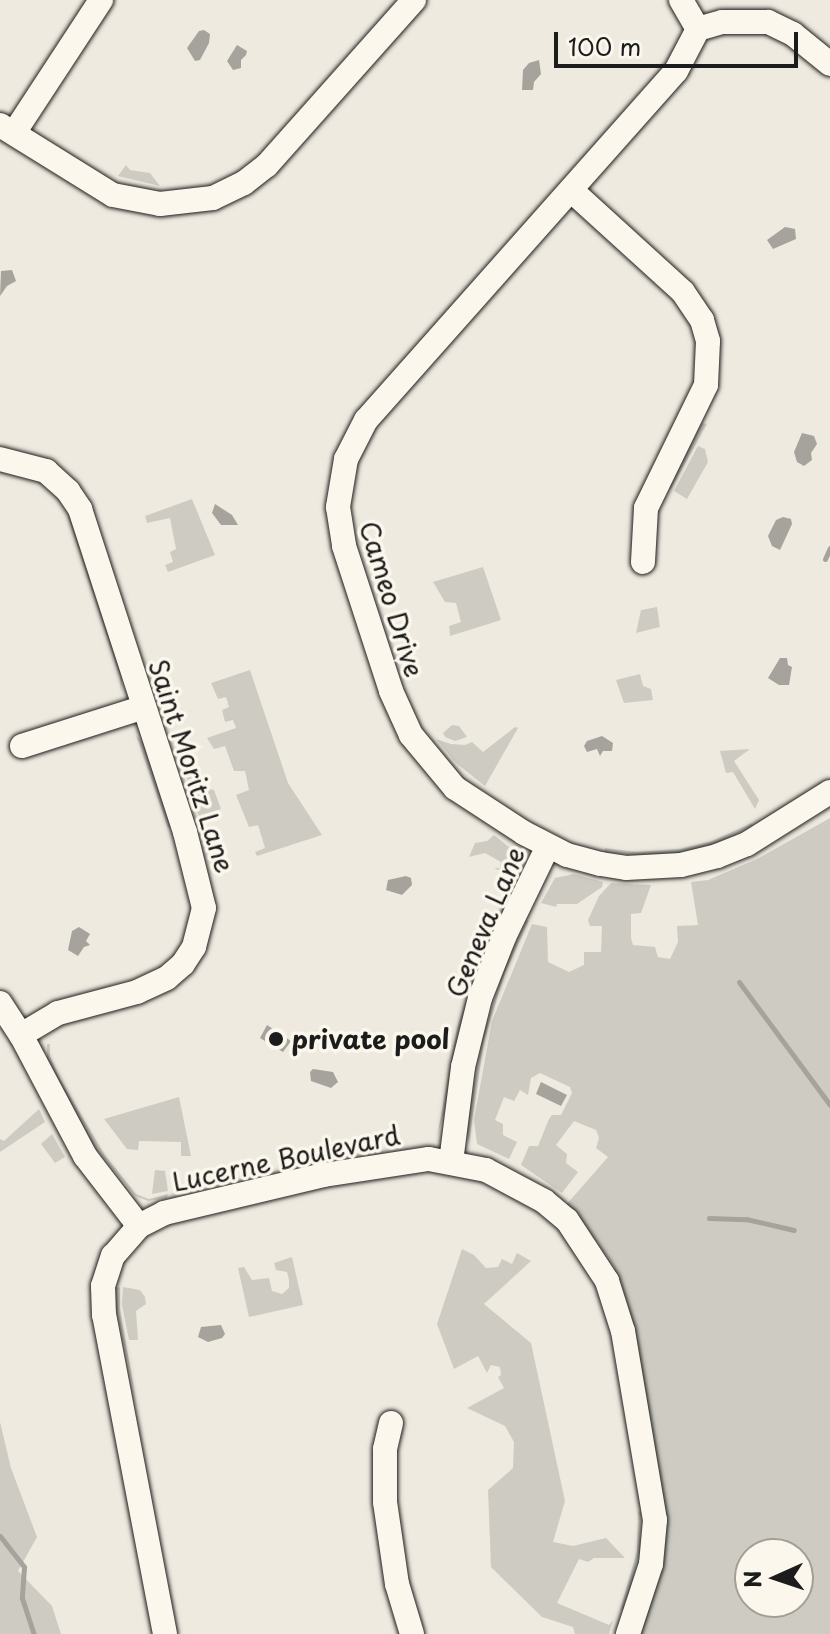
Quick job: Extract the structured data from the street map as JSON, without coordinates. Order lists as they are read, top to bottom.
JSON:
{
  "streets": {
    "street": [
      "Cameo Drive",
      "Saint Moritz Lane",
      "Geneva Lane",
      "Lucerne Boulevard"
    ]
  },
  "crossings": [
    ["Cameo Drive", "Geneva Lane"],
    ["Geneva Lane", "Lucerne Boulevard"]
  ],
  "places": ["private pool"],
  "scale_bar": "100 m",
  "north": "left"
}
